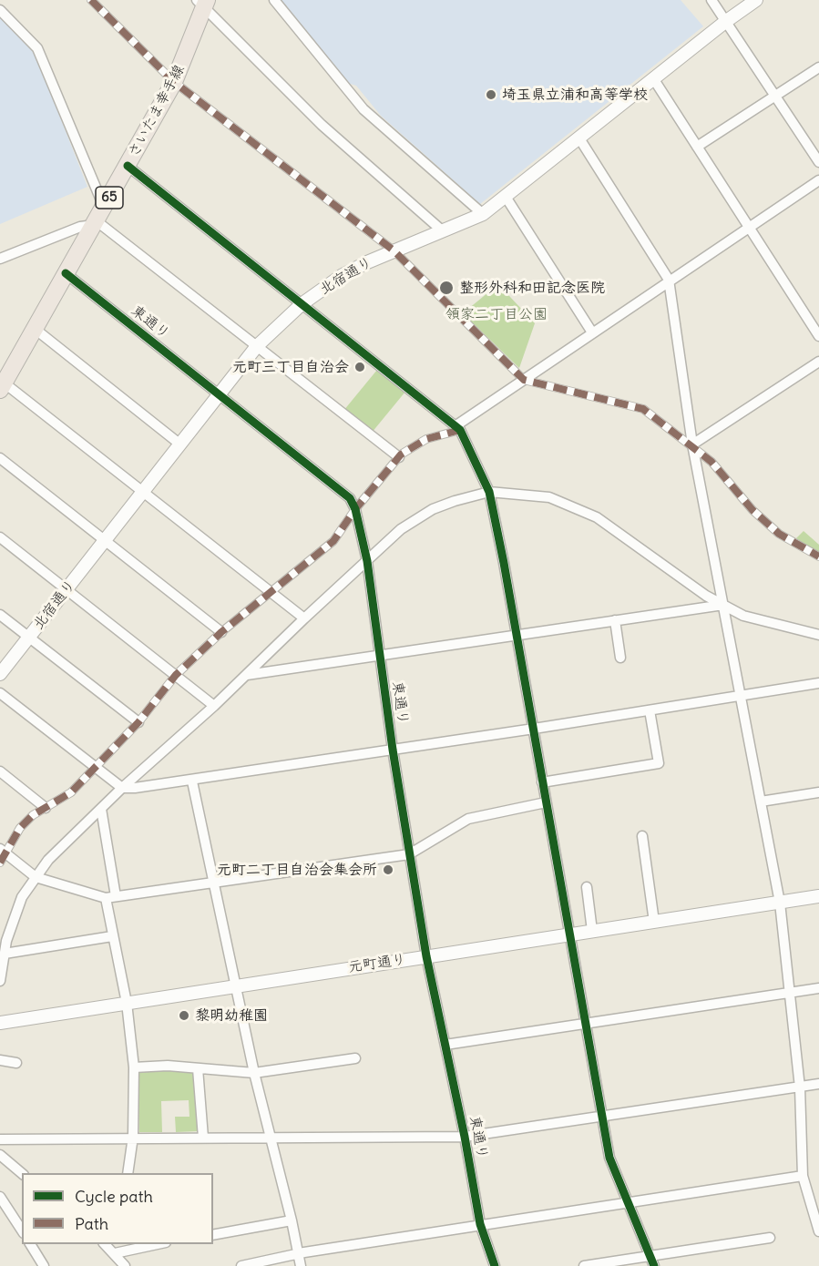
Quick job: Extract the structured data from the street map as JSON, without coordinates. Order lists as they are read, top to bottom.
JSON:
{
  "streets": {
    "main road": ["さいたま幸手線", "65"],
    "street": ["北宿通り", "東通り", "元町通り"]
  },
  "crossings": [
    ["さいたま幸手線", "東通り"],
    ["北宿通り", "東通り"],
    ["東通り", "元町通り"]
  ],
  "parks": ["領家二丁目公園"],
  "places": [
    "埼玉県立浦和高等学校",
    "整形外科和田記念医院",
    "元町三丁目自治会",
    "元町二丁目自治会集会所",
    "黎明幼稚園"
  ],
  "legend": ["Cycle path", "Path"]
}
